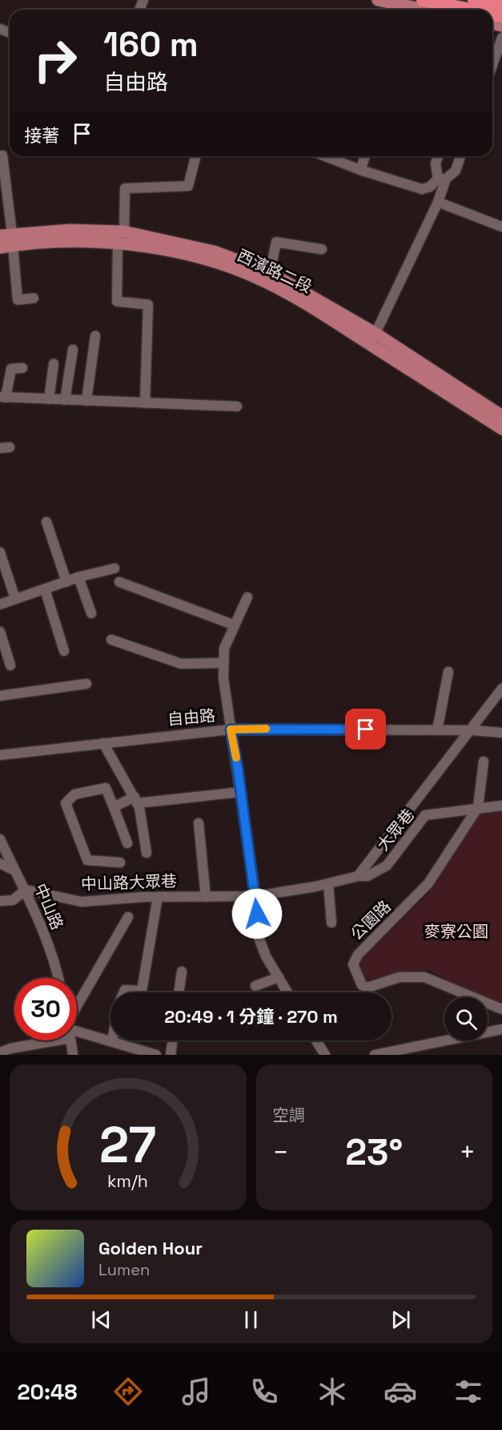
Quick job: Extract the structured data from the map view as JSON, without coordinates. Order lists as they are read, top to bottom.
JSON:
{
  "streets": {
    "main road": ["西濱路二段"],
    "street": [
      "自由路",
      "大眾巷",
      "中山路大眾巷",
      "中山路",
      "公園路"
    ]
  },
  "crossings": [
    ["大眾巷", "中山路大眾巷"],
    ["大眾巷", "公園路"],
    ["中山路大眾巷", "中山路"]
  ],
  "parks": ["麥寮公園"],
  "page": {
    "turn": ["160 m", "自由路"],
    "then": "接著",
    "limit": "30",
    "trip": "20:49 · 1 分鐘 · 270 m",
    "tile": "空調",
    "heat": ["−", "23°", "+"],
    "song": ["Golden Hour", "Lumen"],
    "tabs": "20:48",
    "gauge": ["27", "km/h"]
  }
}
